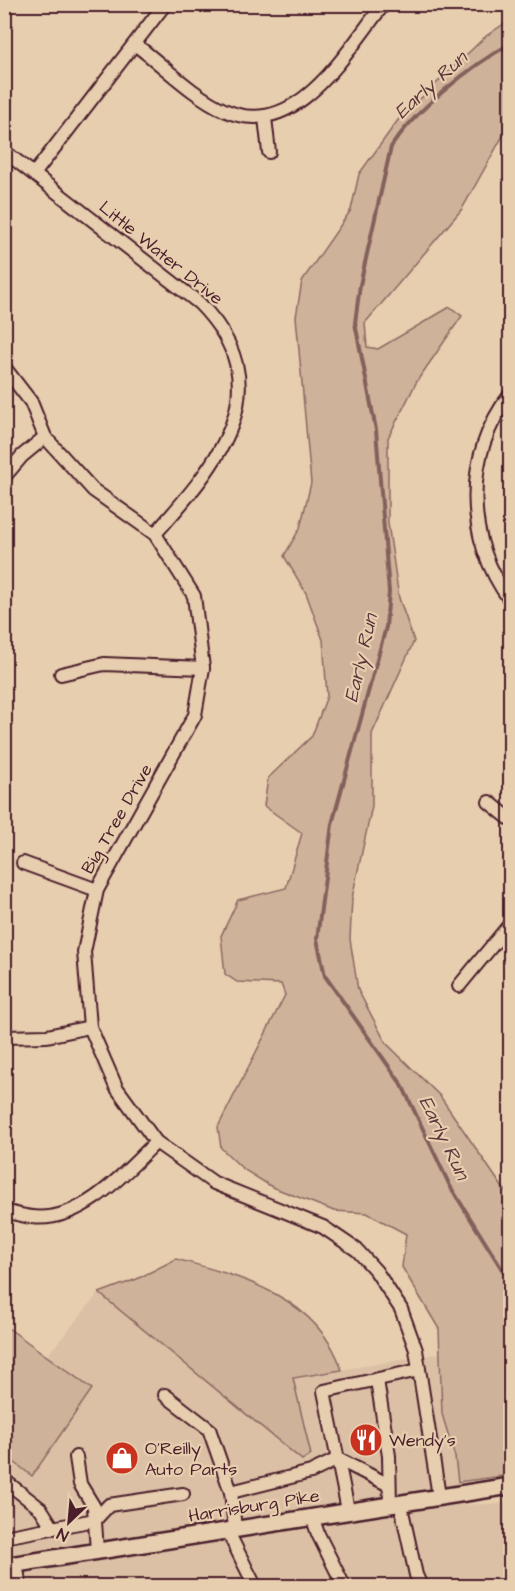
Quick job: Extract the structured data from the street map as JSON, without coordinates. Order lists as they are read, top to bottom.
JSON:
{
  "streets": {
    "main road": ["Harrisburg Pike"],
    "street": ["Little Water Drive", "Big Tree Drive"]
  },
  "crossings": [
    ["Little Water Drive", "Big Tree Drive"],
    ["Big Tree Drive", "Harrisburg Pike"]
  ],
  "water": ["Early Run"],
  "places": {
    "restaurant": ["Wendy's"],
    "shop": ["O'Reilly Auto Parts"]
  },
  "north": "bottom left"
}
